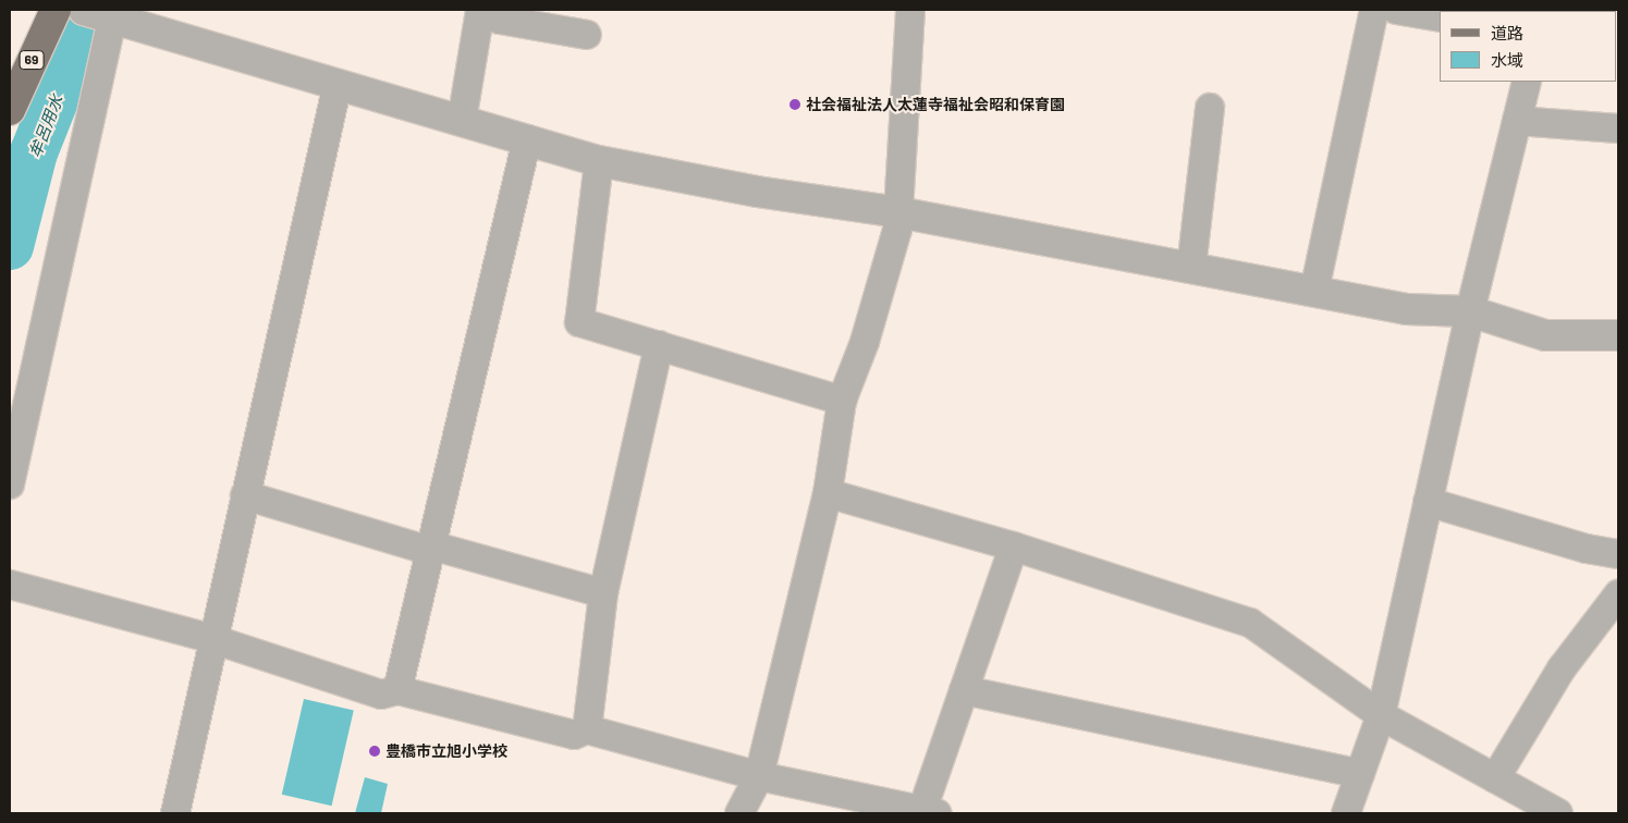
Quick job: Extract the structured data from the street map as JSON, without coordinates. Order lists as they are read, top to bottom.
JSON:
{
  "streets": {
    "main road": ["69"]
  },
  "water": ["牟呂用水"],
  "places": ["社会福祉法人太蓮寺福祉会昭和保育園", "豊橋市立旭小学校"],
  "legend": ["道路", "水域"]
}
